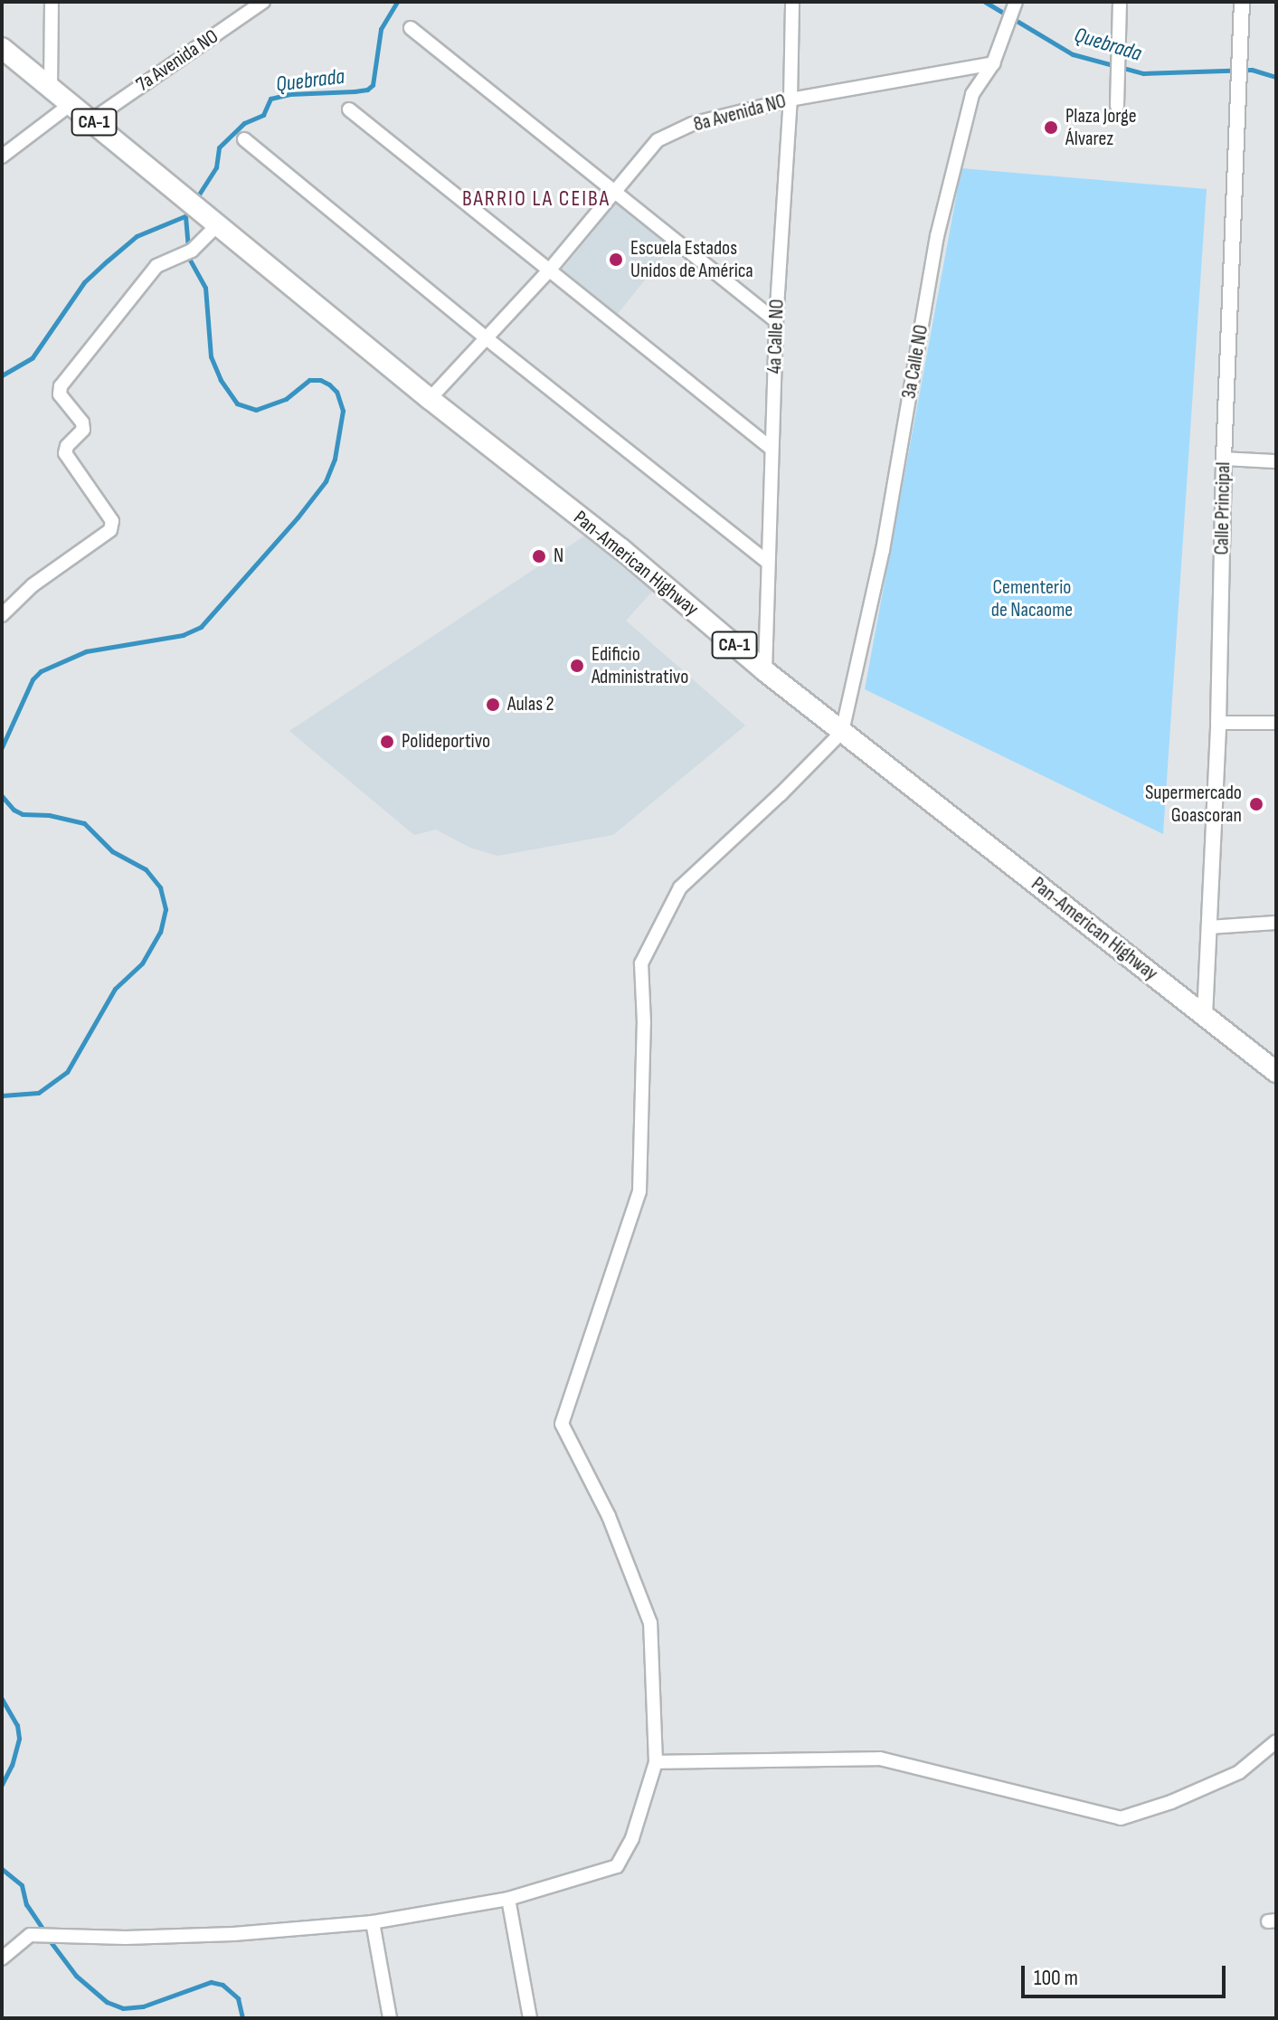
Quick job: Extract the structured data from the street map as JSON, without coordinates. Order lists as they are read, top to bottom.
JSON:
{
  "streets": {
    "highway": ["CA-1", "Pan-American Highway"],
    "street": [
      "7a Avenida NO",
      "8a Avenida NO",
      "4a Calle NO",
      "3a Calle NO",
      "Calle Principal"
    ]
  },
  "crossings": [
    ["7a Avenida NO", "Pan-American Highway"],
    ["8a Avenida NO", "4a Calle NO"],
    ["8a Avenida NO", "3a Calle NO"],
    ["8a Avenida NO", "Pan-American Highway"],
    ["4a Calle NO", "Pan-American Highway"],
    ["3a Calle NO", "Pan-American Highway"],
    ["Calle Principal", "Pan-American Highway"]
  ],
  "districts": ["BARRIO LA CEIBA"],
  "water": ["Quebrada"],
  "parks": ["Cementerio de Nacaome"],
  "places": [
    "Plaza Jorge Álvarez",
    "Escuela Estados Unidos de América",
    "N",
    "Edificio Administrativo",
    "Aulas 2",
    "Polideportivo",
    "Supermercado Goascoran"
  ],
  "scale_bar": "100 m"
}
